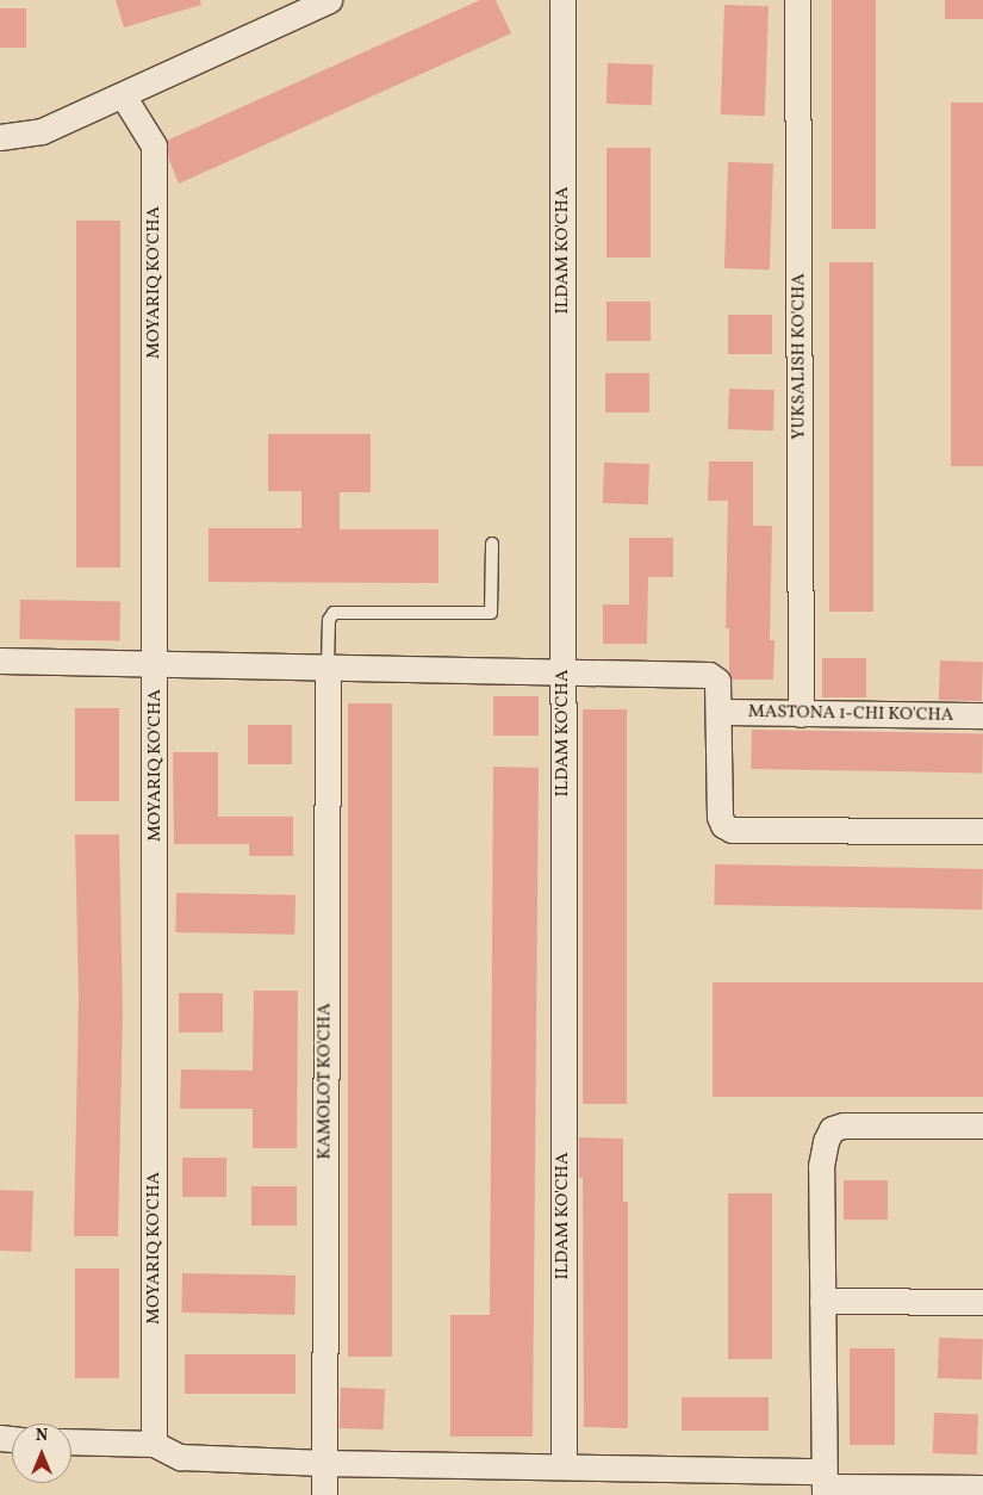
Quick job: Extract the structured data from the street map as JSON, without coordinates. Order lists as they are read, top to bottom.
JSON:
{
  "streets": {
    "street": [
      "ILDAM KO'CHA",
      "MOYARIQ KO'CHA",
      "YUKSALISH KO'CHA",
      "MASTONA 1-CHI KO'CHA",
      "KAMOLOT KO'CHA"
    ]
  },
  "crossings": [
    ["YUKSALISH KO'CHA", "MASTONA 1-CHI KO'CHA"]
  ],
  "north": "top"
}
